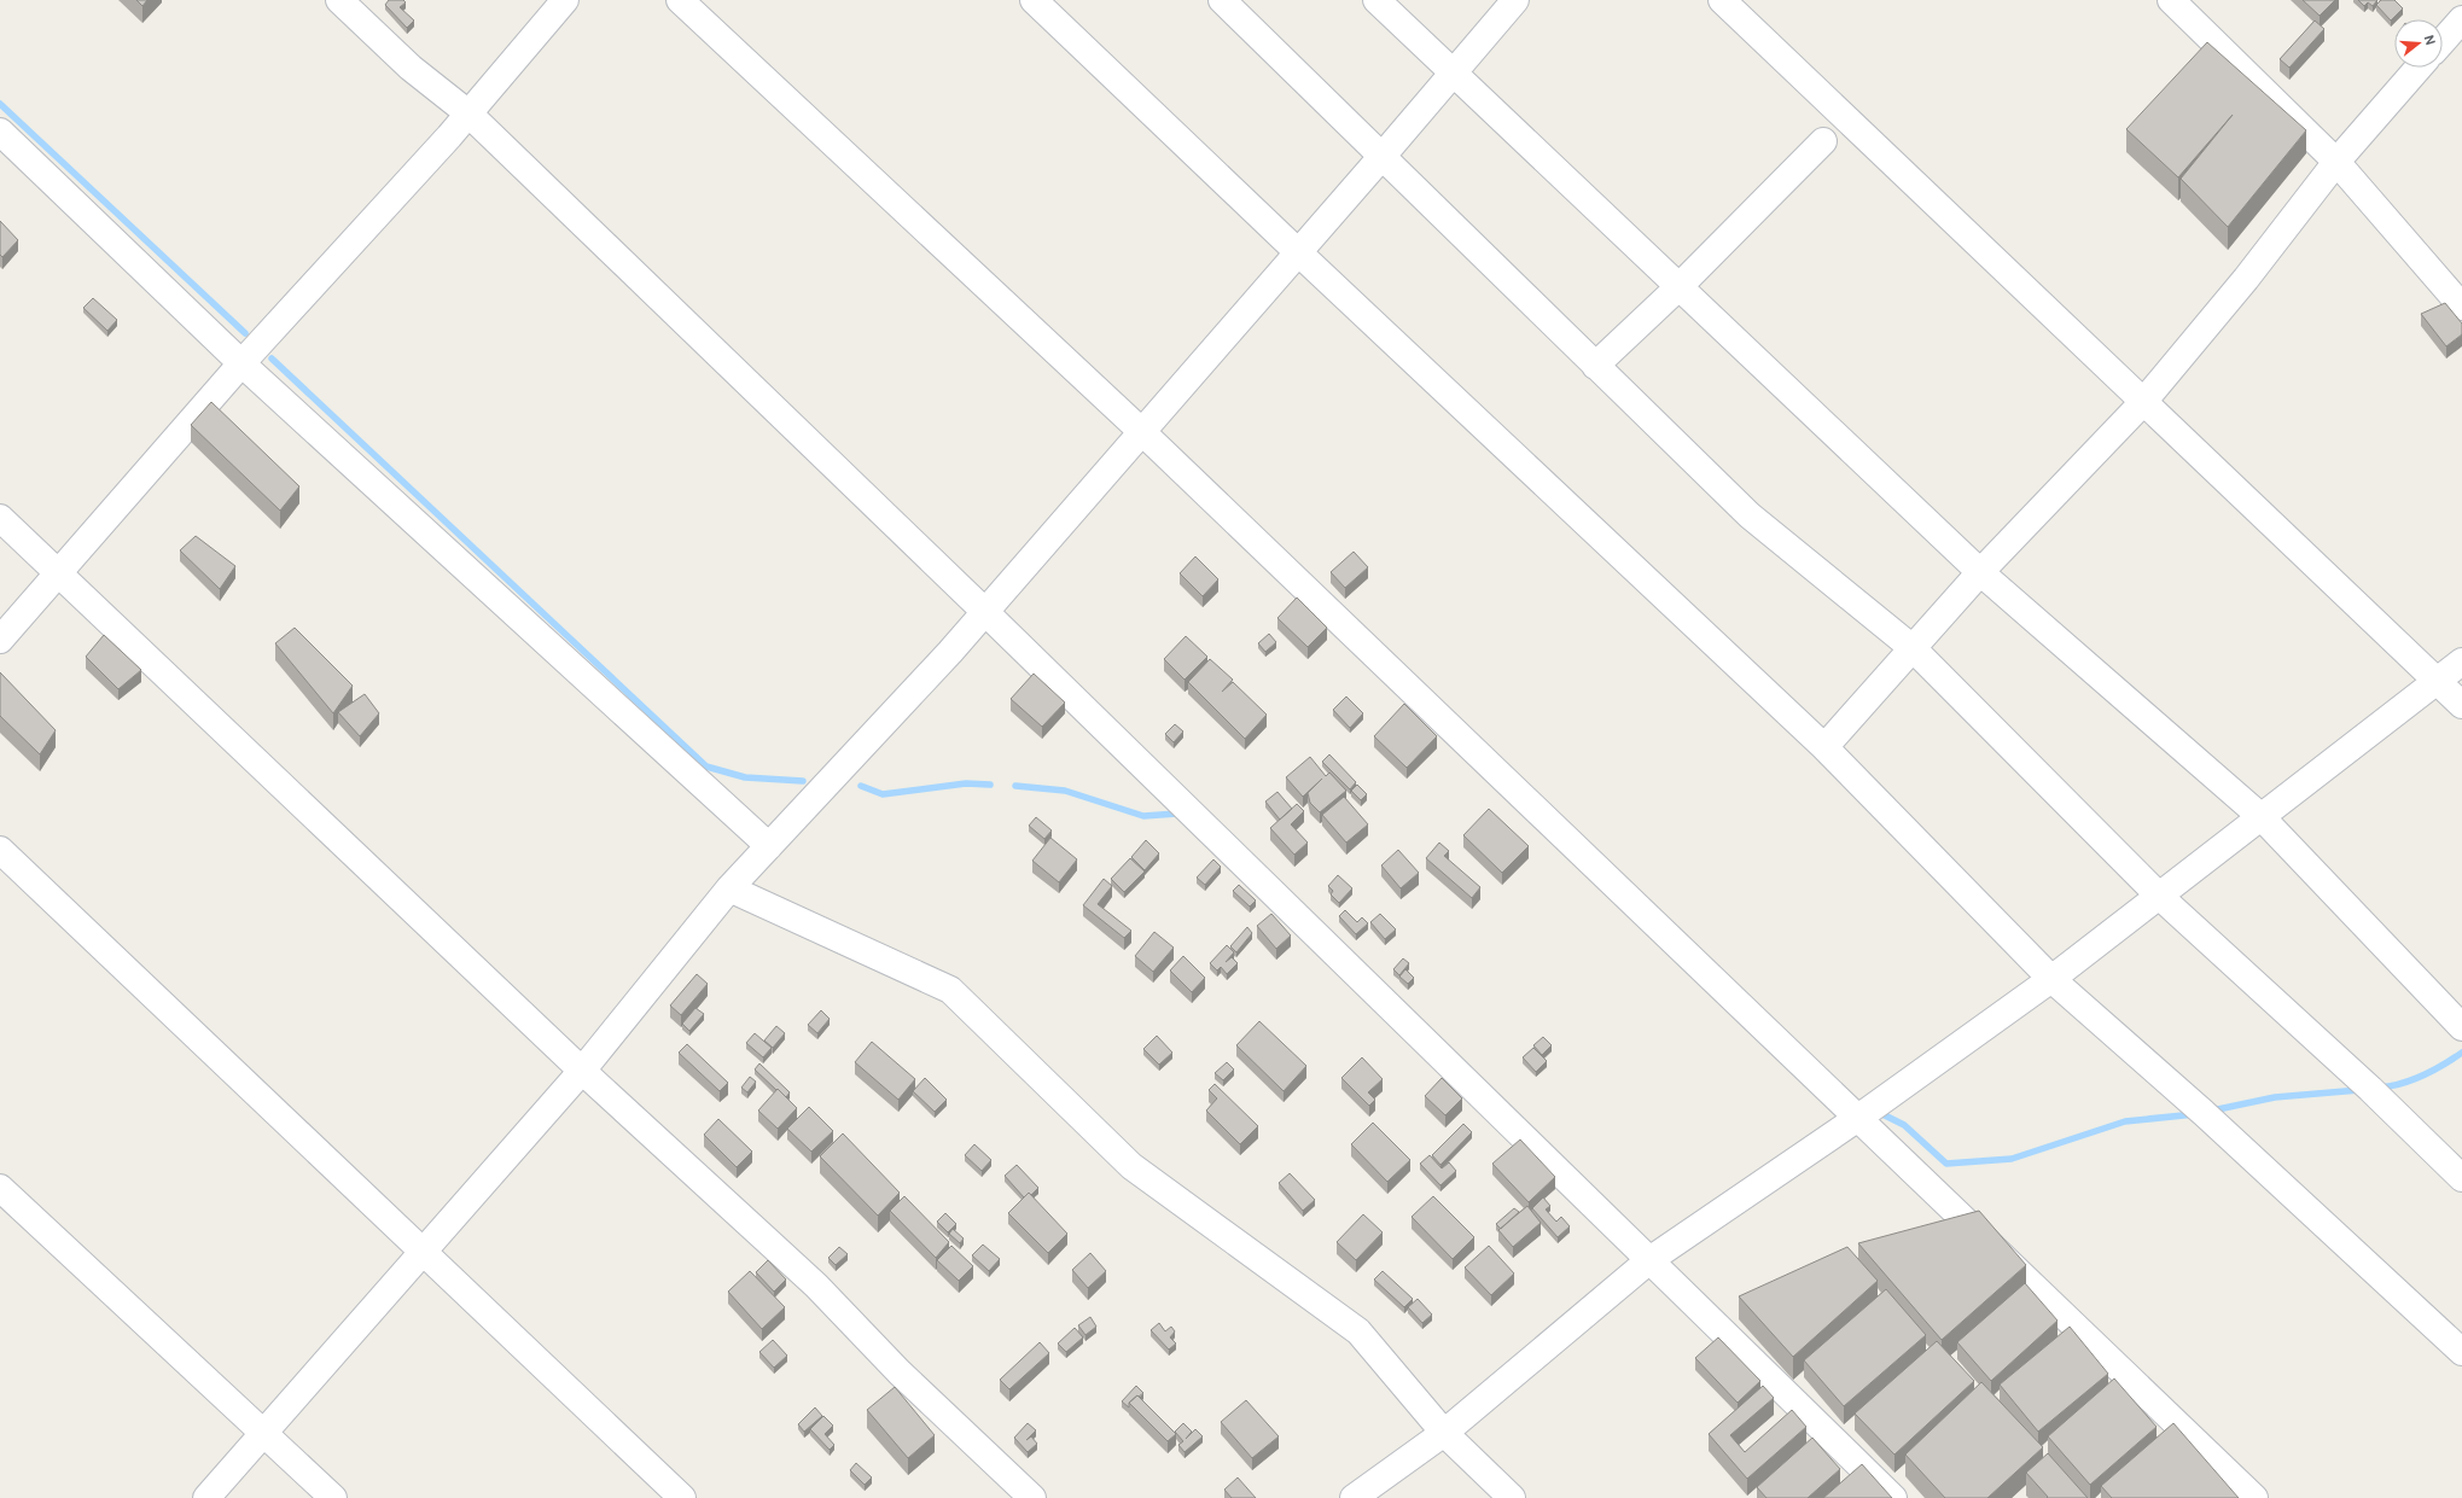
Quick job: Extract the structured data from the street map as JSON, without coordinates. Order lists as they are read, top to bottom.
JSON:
{
  "north": "right"
}
